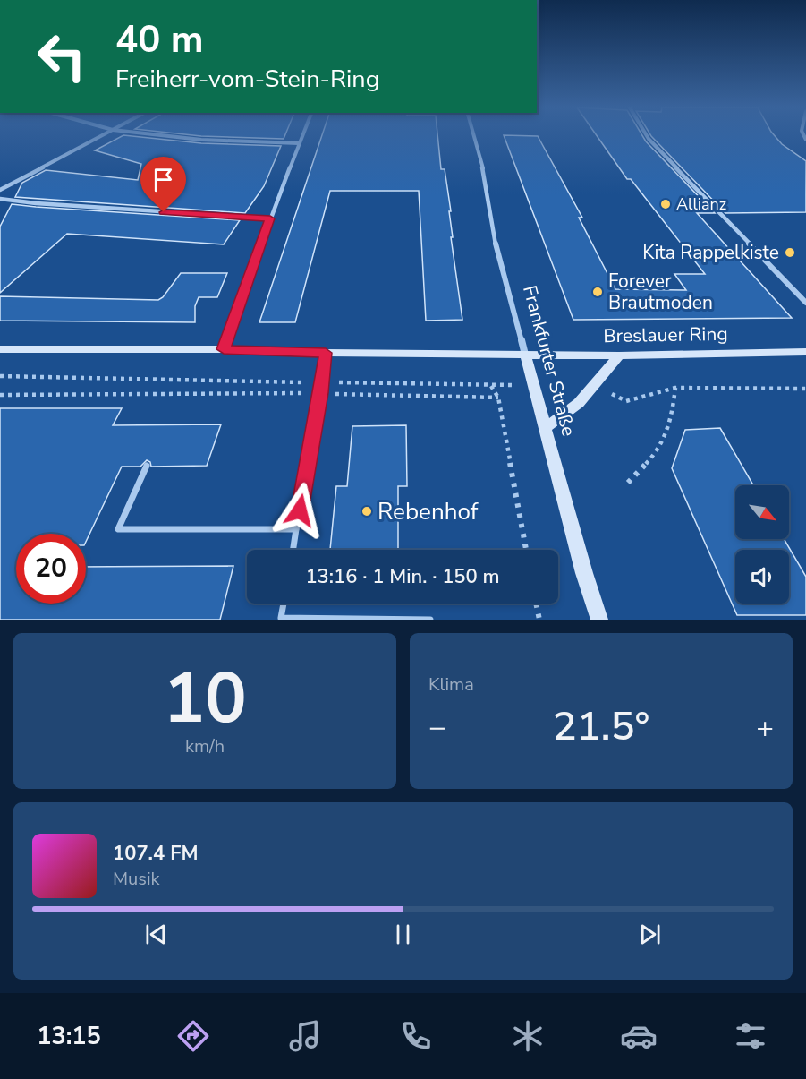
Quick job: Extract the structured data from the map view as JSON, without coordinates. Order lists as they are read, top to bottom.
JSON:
{
  "streets": {
    "main road": ["Breslauer Ring", "Frankfurter Straße"]
  },
  "crossings": [
    ["Breslauer Ring", "Frankfurter Straße"]
  ],
  "places": [
    "Allianz",
    "Kita Rappelkiste",
    "Forever Brautmoden",
    "Rebenhof"
  ],
  "north": "bottom right",
  "page": {
    "turn": ["40 m", "Freiherr-vom-Stein-Ring"],
    "limit": "20",
    "trip": "13:16 · 1 Min. · 150 m",
    "tile": [
      ["10", "km/h"],
      "Klima"
    ],
    "heat": ["−", "21.5°", "+"],
    "song": ["107.4 FM", "Musik"],
    "tabs": "13:15"
  }
}
